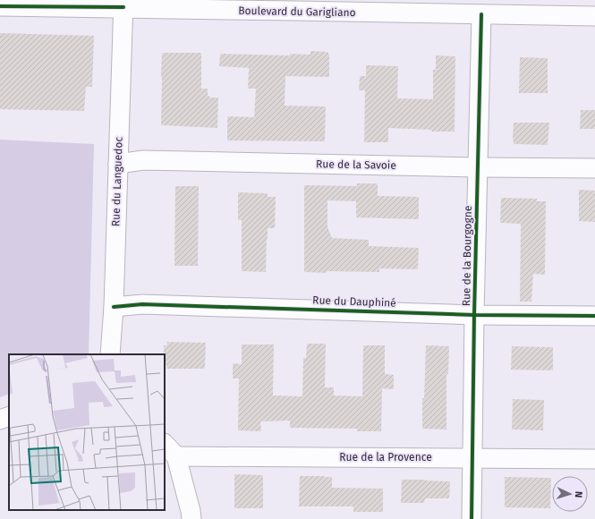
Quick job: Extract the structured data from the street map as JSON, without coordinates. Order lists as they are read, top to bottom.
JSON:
{
  "streets": {
    "street": [
      "Boulevard du Garigliano",
      "Rue de la Savoie",
      "Rue du Languedoc",
      "Rue de la Bourgogne",
      "Rue du Dauphiné",
      "Rue de la Provence"
    ]
  },
  "crossings": [
    ["Boulevard du Garigliano", "Rue du Languedoc"],
    ["Boulevard du Garigliano", "Rue de la Bourgogne"],
    ["Rue de la Savoie", "Rue du Languedoc"],
    ["Rue de la Savoie", "Rue de la Bourgogne"],
    ["Rue du Languedoc", "Rue du Dauphiné"],
    ["Rue de la Bourgogne", "Rue du Dauphiné"],
    ["Rue de la Bourgogne", "Rue de la Provence"]
  ],
  "north": "right"
}
